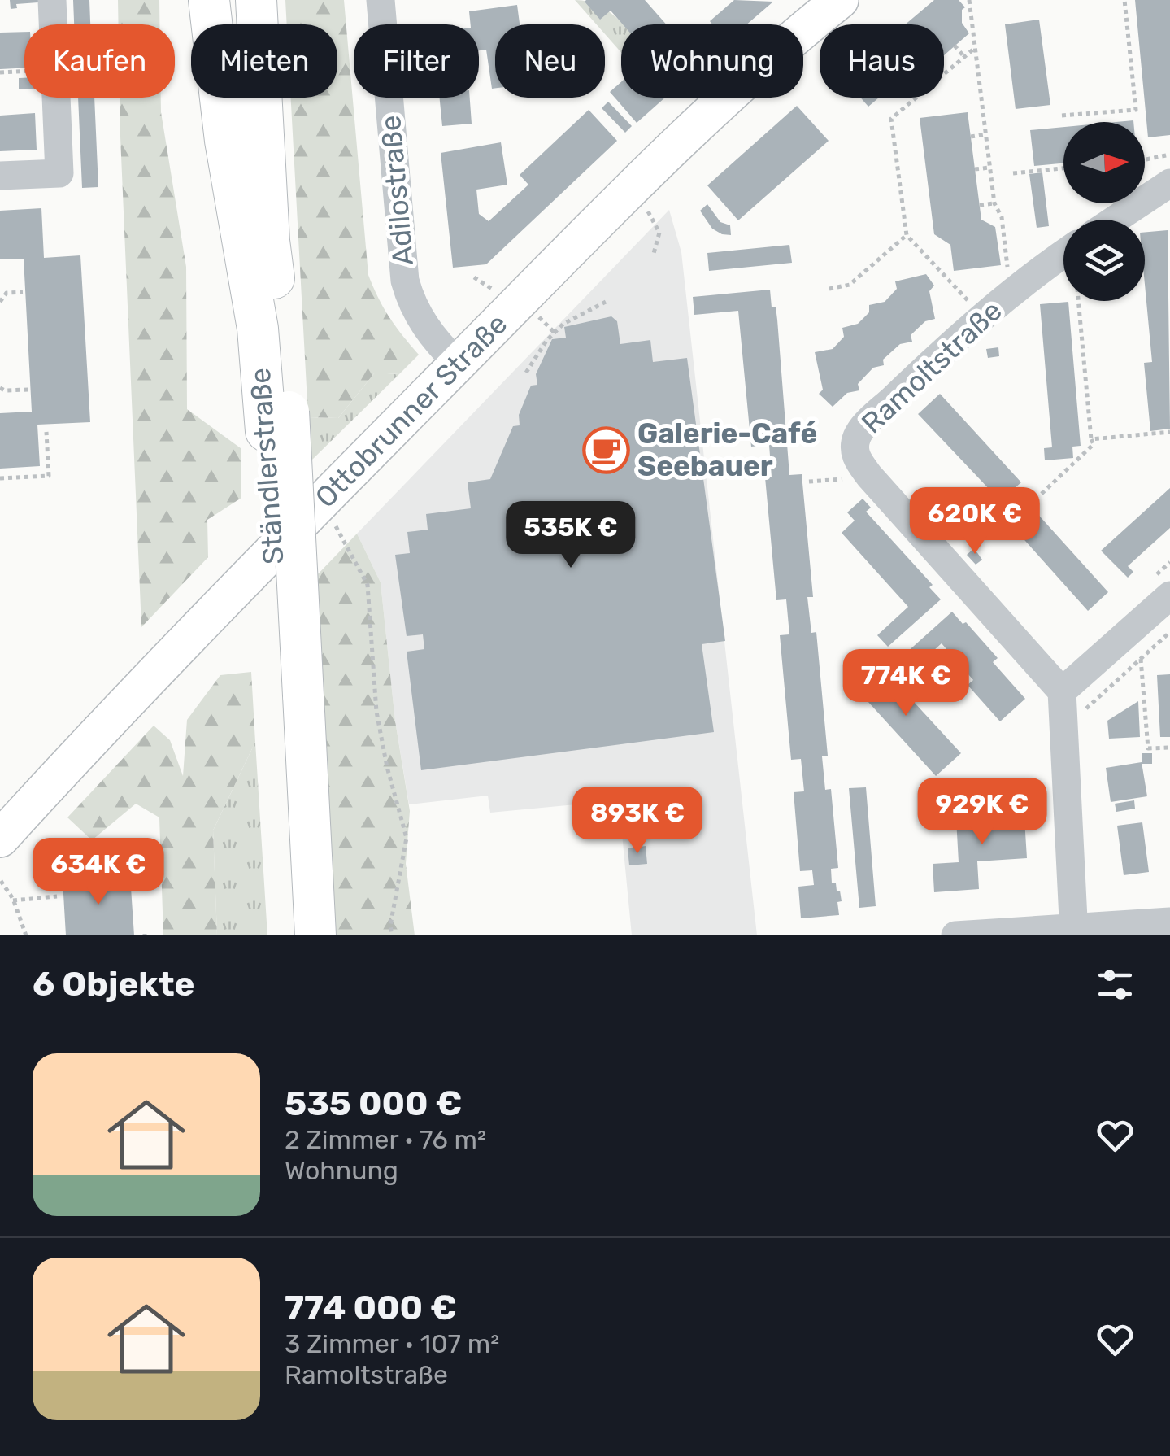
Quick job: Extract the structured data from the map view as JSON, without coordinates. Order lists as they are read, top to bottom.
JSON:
{
  "streets": {
    "highway": ["Ständlerstraße"],
    "main road": ["Ottobrunner Straße"],
    "street": ["Adilostraße", "Ramoltstraße"]
  },
  "crossings": [
    ["Adilostraße", "Ottobrunner Straße"]
  ],
  "places": {
    "cafe": ["Galerie-Café Seebauer"]
  },
  "north": "right",
  "page": {
    "chip": [
      "Kaufen",
      "Mieten",
      "Filter",
      "Neu",
      "Wohnung",
      "Haus"
    ],
    "price": [
      "620K €",
      "535K €",
      "774K €",
      "929K €",
      "893K €",
      "634K €"
    ],
    "heading": "6 Objekte",
    "list": [
      {
        "name": "535 000 €",
        "note": "2 Zimmer · 76 m² · Wohnung"
      },
      {
        "name": "774 000 €",
        "note": "3 Zimmer · 107 m² · Ramoltstraße"
      }
    ]
  }
}
